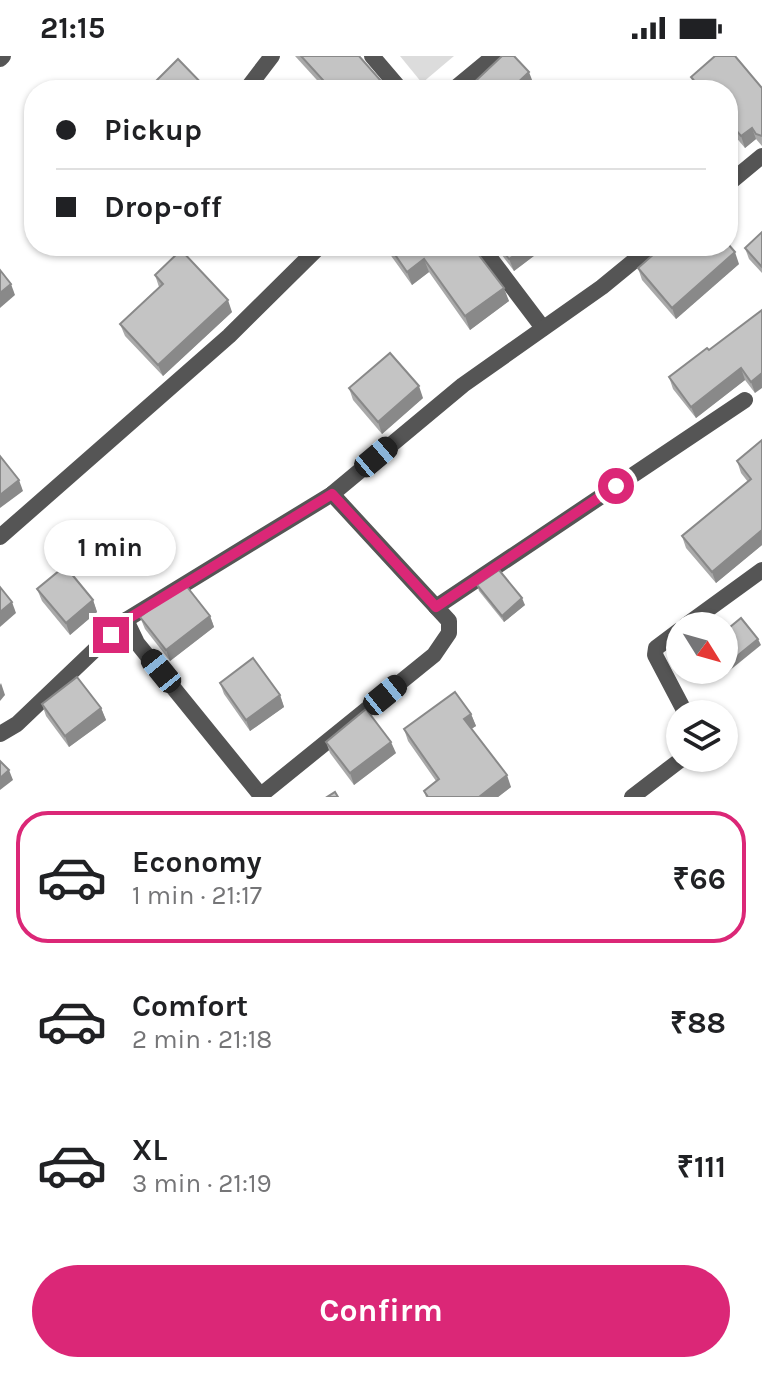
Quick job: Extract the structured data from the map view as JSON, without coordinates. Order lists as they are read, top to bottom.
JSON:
{
  "north": "bottom right",
  "page": {
    "status": "21:15",
    "banner": ["Pickup", "Drop-off"],
    "bubble": "1 min",
    "list": [
      {
        "name": "Economy",
        "note": "1 min · 21:17",
        "value": "₹66"
      },
      {
        "name": "Comfort",
        "note": "2 min · 21:18",
        "value": "₹88"
      },
      {
        "name": "XL",
        "note": "3 min · 21:19",
        "value": "₹111"
      }
    ],
    "buttons": "Confirm"
  }
}
